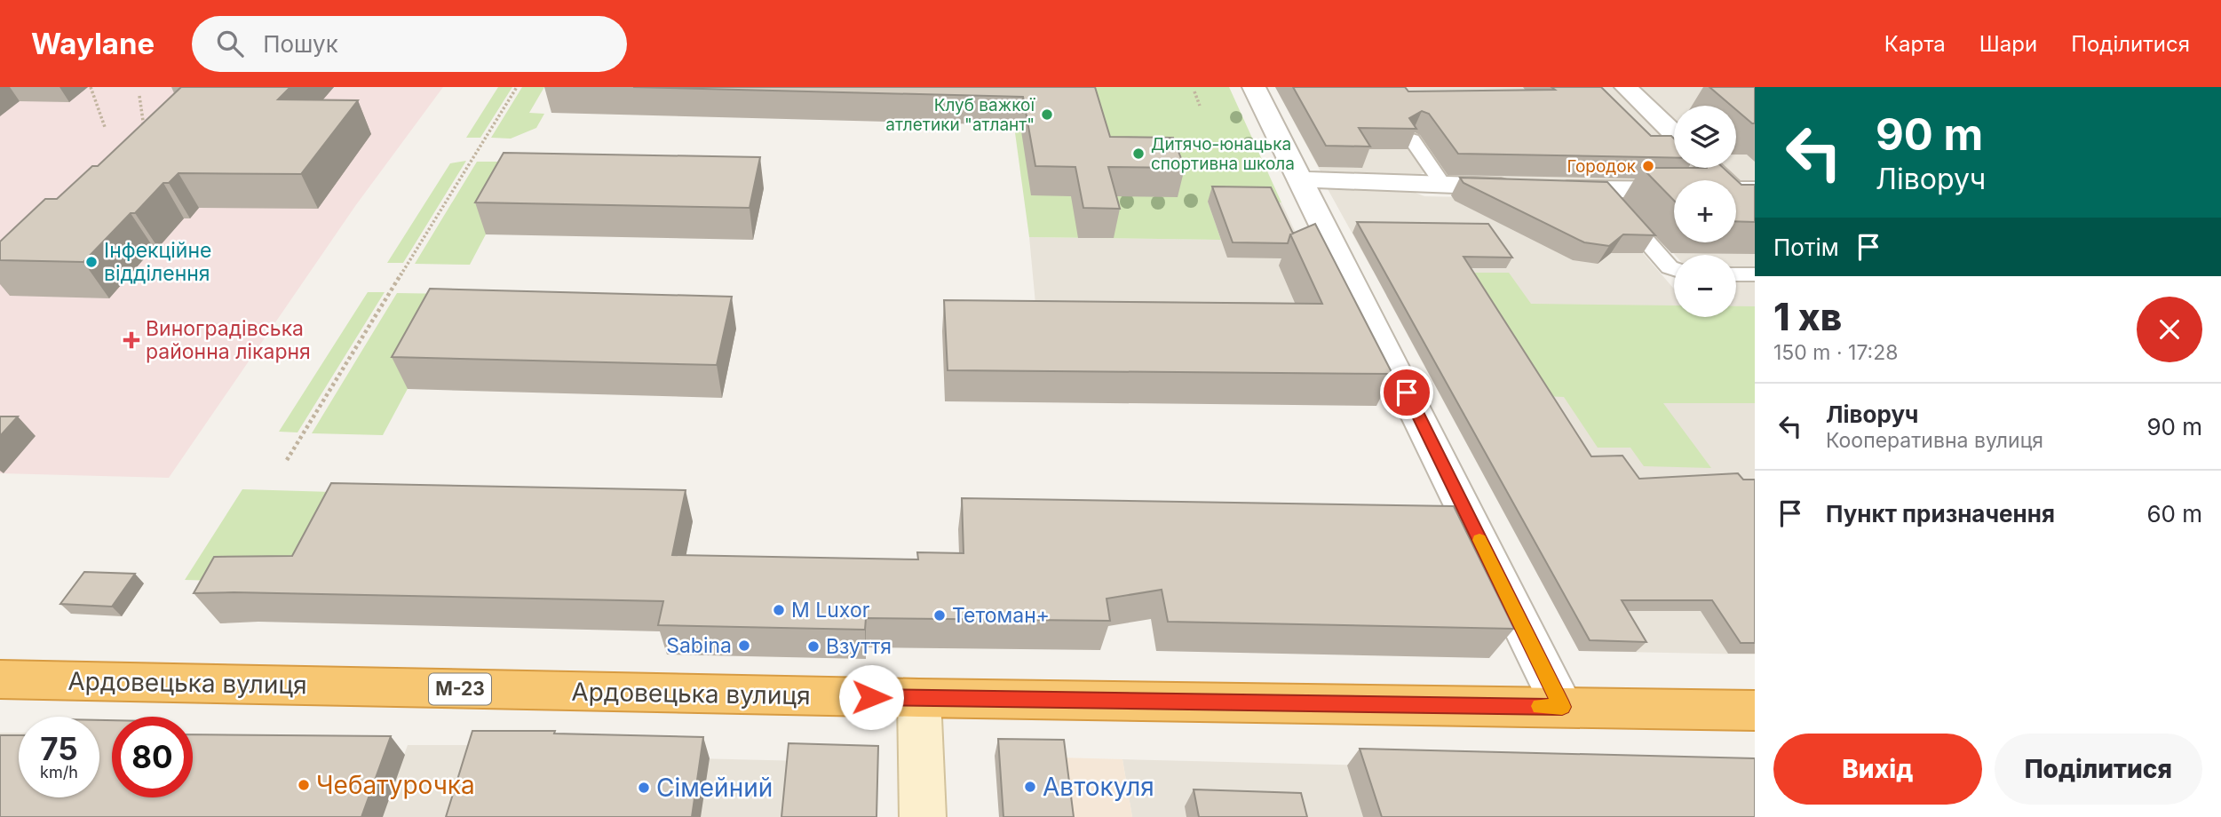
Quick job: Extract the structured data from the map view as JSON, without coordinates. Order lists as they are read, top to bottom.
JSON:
{
  "streets": {
    "highway": ["Ардовецька вулиця", "М-23"]
  },
  "places": {
    "other": [
      "Клуб важкої атлетики \"атлант\"",
      "Дитячо-юнацька спортивна школа",
      "Городок",
      "Інфекційне відділення",
      "M Luxor",
      "Тетоман+",
      "Sabina",
      "Взуття",
      "Чебатурочка",
      "Автокуля",
      "Сімейний"
    ],
    "health": ["Виноградівська районна лікарня"]
  },
  "page": {
    "header": "Waylane",
    "search": "Пошук",
    "nav": ["Карта", "Шари", "Поділитися"],
    "turn": ["90 m", "Ліворуч"],
    "map_buttons": ["+", "−"],
    "then": "Потім",
    "heading": ["1 хв", "150 m · 17:28"],
    "list": [
      {
        "name": "Ліворуч",
        "note": "Кооперативна вулиця",
        "value": "90 m"
      },
      {
        "name": "Пункт призначення",
        "value": "60 m"
      }
    ],
    "speed": "75 km/h",
    "limit": "80",
    "buttons": ["Вихід", "Поділитися"]
  }
}
